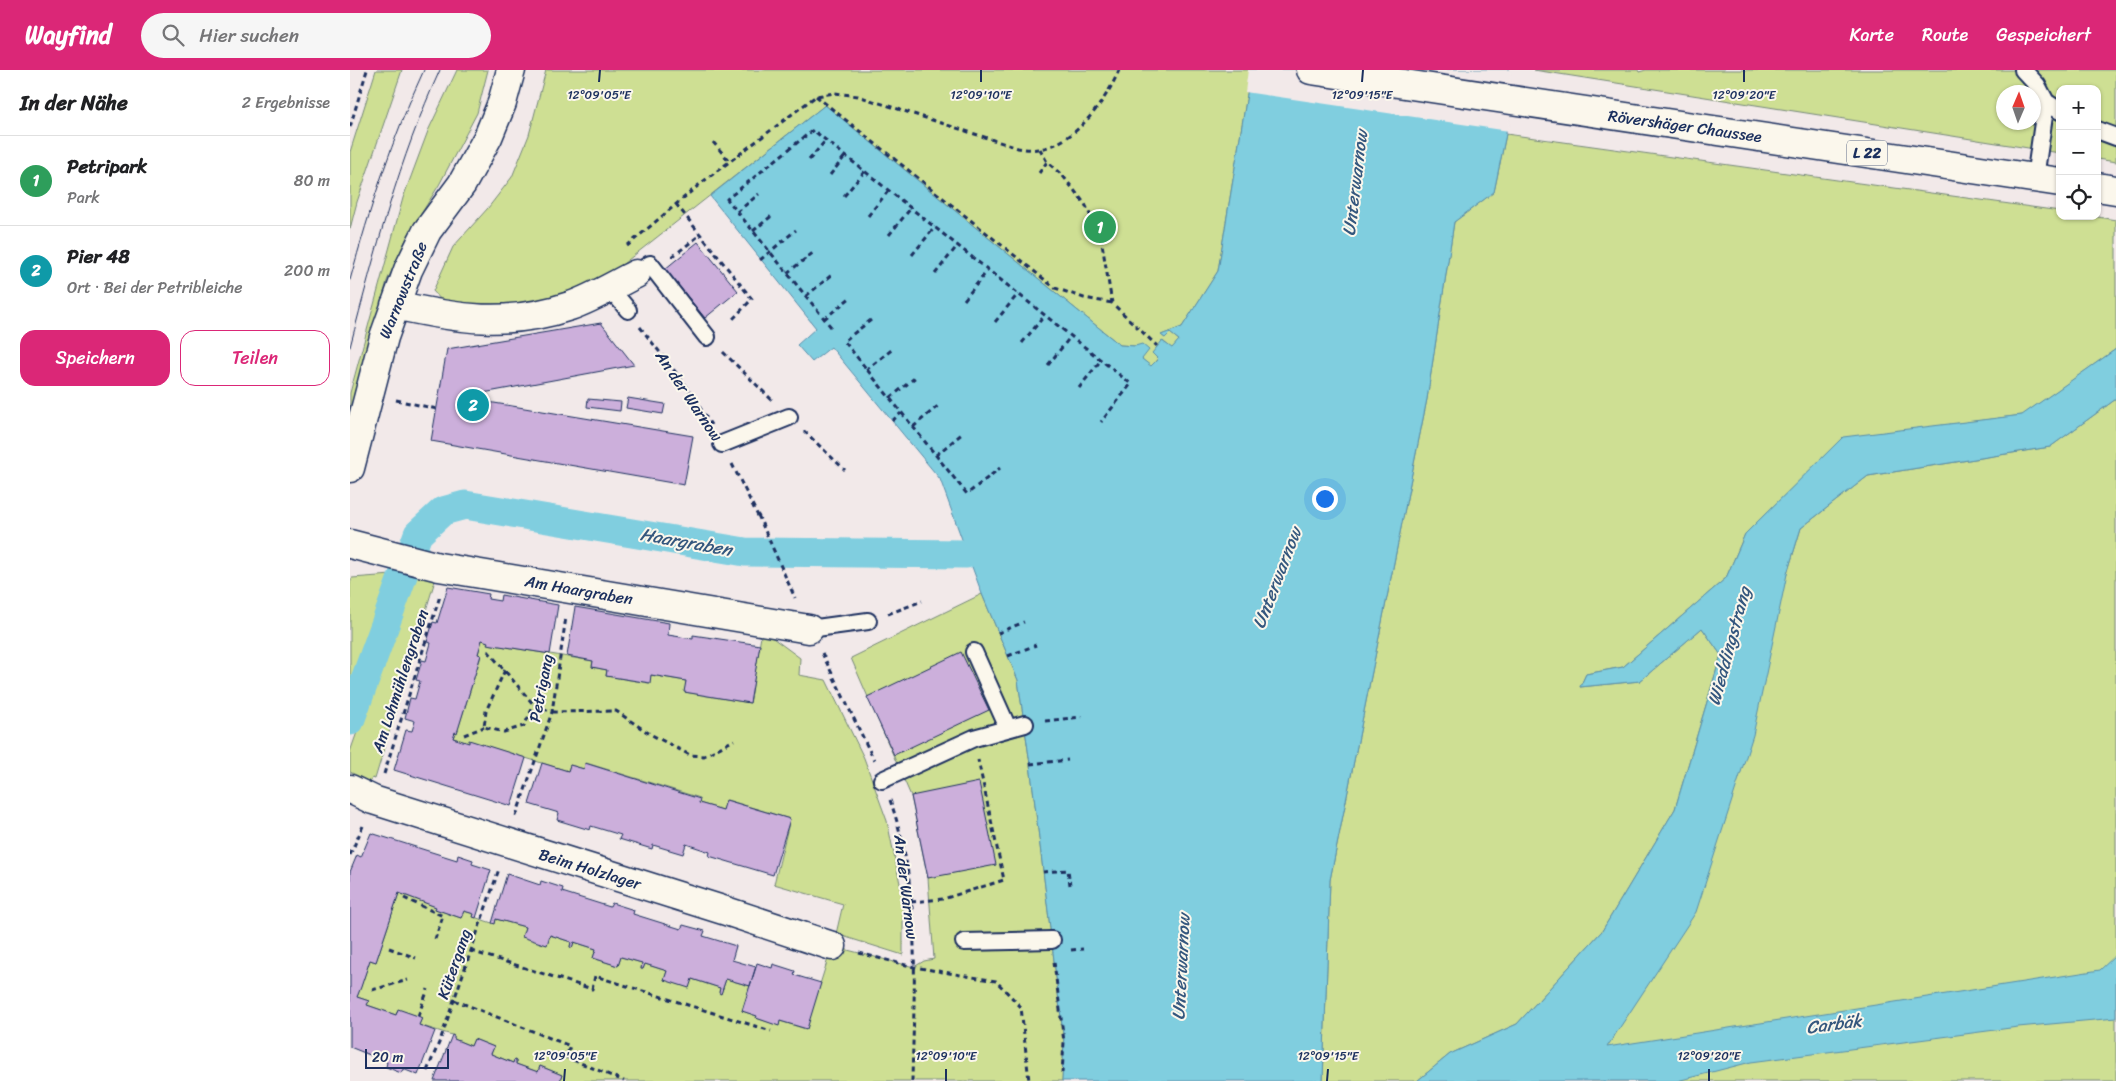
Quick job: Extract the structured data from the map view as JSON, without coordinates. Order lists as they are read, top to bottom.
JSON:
{
  "streets": {
    "street": [
      "Rövershäger Chaussee",
      "L 22",
      "Warnowstraße",
      "Am Haargraben",
      "Beim Holzlager"
    ],
    "path": [
      "An der Warnow",
      "Am Lohmühlengraben",
      "Petrigang",
      "Kütergang"
    ]
  },
  "crossings": [
    ["An der Warnow", "Am Haargraben"],
    ["Am Haargraben", "Am Lohmühlengraben"],
    ["Am Haargraben", "Petrigang"],
    ["Am Lohmühlengraben", "Beim Holzlager"]
  ],
  "water": [
    "Unterwarnow",
    "Haargraben",
    "Wieddingstrang",
    "Carbäk"
  ],
  "scale_bar": "20 m",
  "north": "top",
  "page": {
    "header": "Wayfind",
    "search": "Hier suchen",
    "nav": ["Karte", "Route", "Gespeichert"],
    "heading": ["In der Nähe", "2 Ergebnisse"],
    "map_buttons": ["+", "−"],
    "list": [
      {
        "mark": "1",
        "name": "Petripark",
        "note": "Park",
        "value": "80 m"
      },
      {
        "mark": "2",
        "name": "Pier 48",
        "note": "Ort · Bei der Petribleiche",
        "value": "200 m"
      }
    ],
    "pins": ["1", "2"],
    "buttons": ["Speichern", "Teilen"],
    "scale": "20 m"
  },
  "coordinates": [
    "12°09'05\"E",
    "12°09'10\"E",
    "12°09'15\"E",
    "12°09'20\"E"
  ]
}
